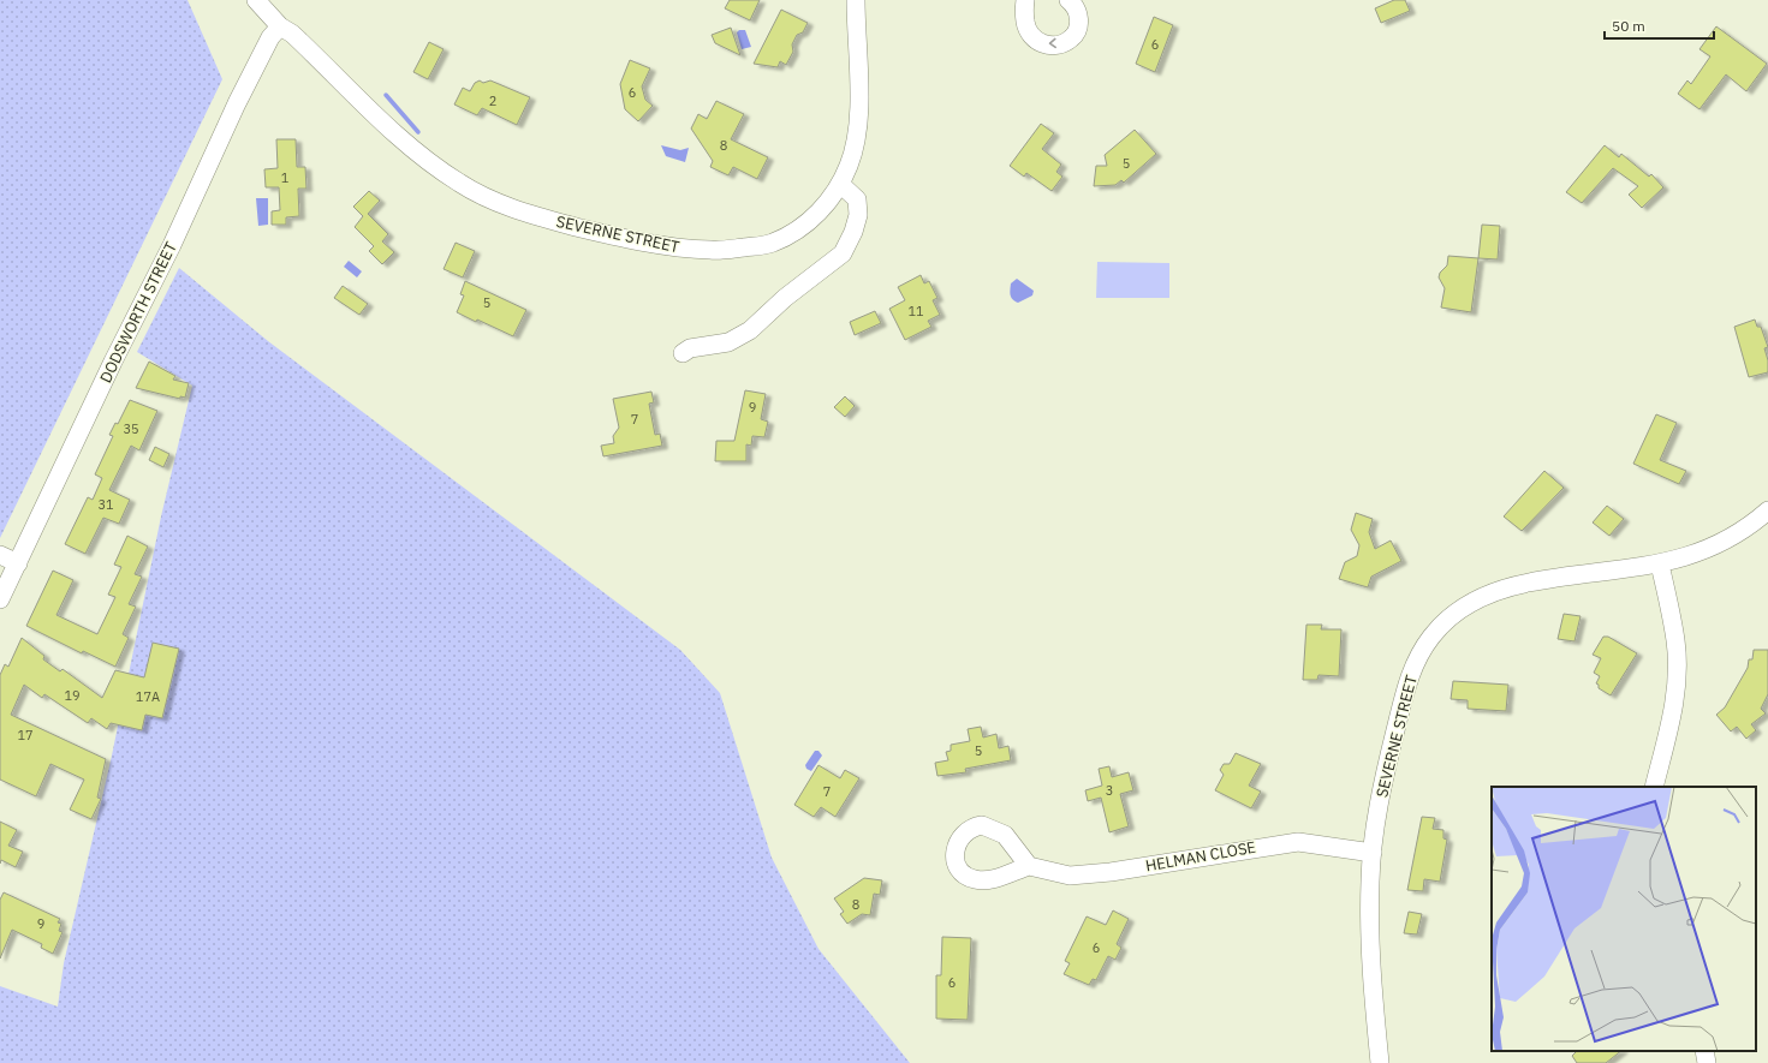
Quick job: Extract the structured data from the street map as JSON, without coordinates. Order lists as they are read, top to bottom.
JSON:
{
  "streets": {
    "street": ["SEVERNE STREET", "DODSWORTH STREET", "HELMAN CLOSE"]
  },
  "crossings": [
    ["SEVERNE STREET", "DODSWORTH STREET"],
    ["SEVERNE STREET", "HELMAN CLOSE"]
  ],
  "house_numbers": [
    "6",
    "6",
    "2",
    "8",
    "5",
    "1",
    "5",
    "11",
    "9",
    "7",
    "35",
    "31",
    "19",
    "17A",
    "17",
    "5",
    "3",
    "7",
    "8",
    "9",
    "6",
    "6"
  ],
  "scale_bar": "50 m"
}
